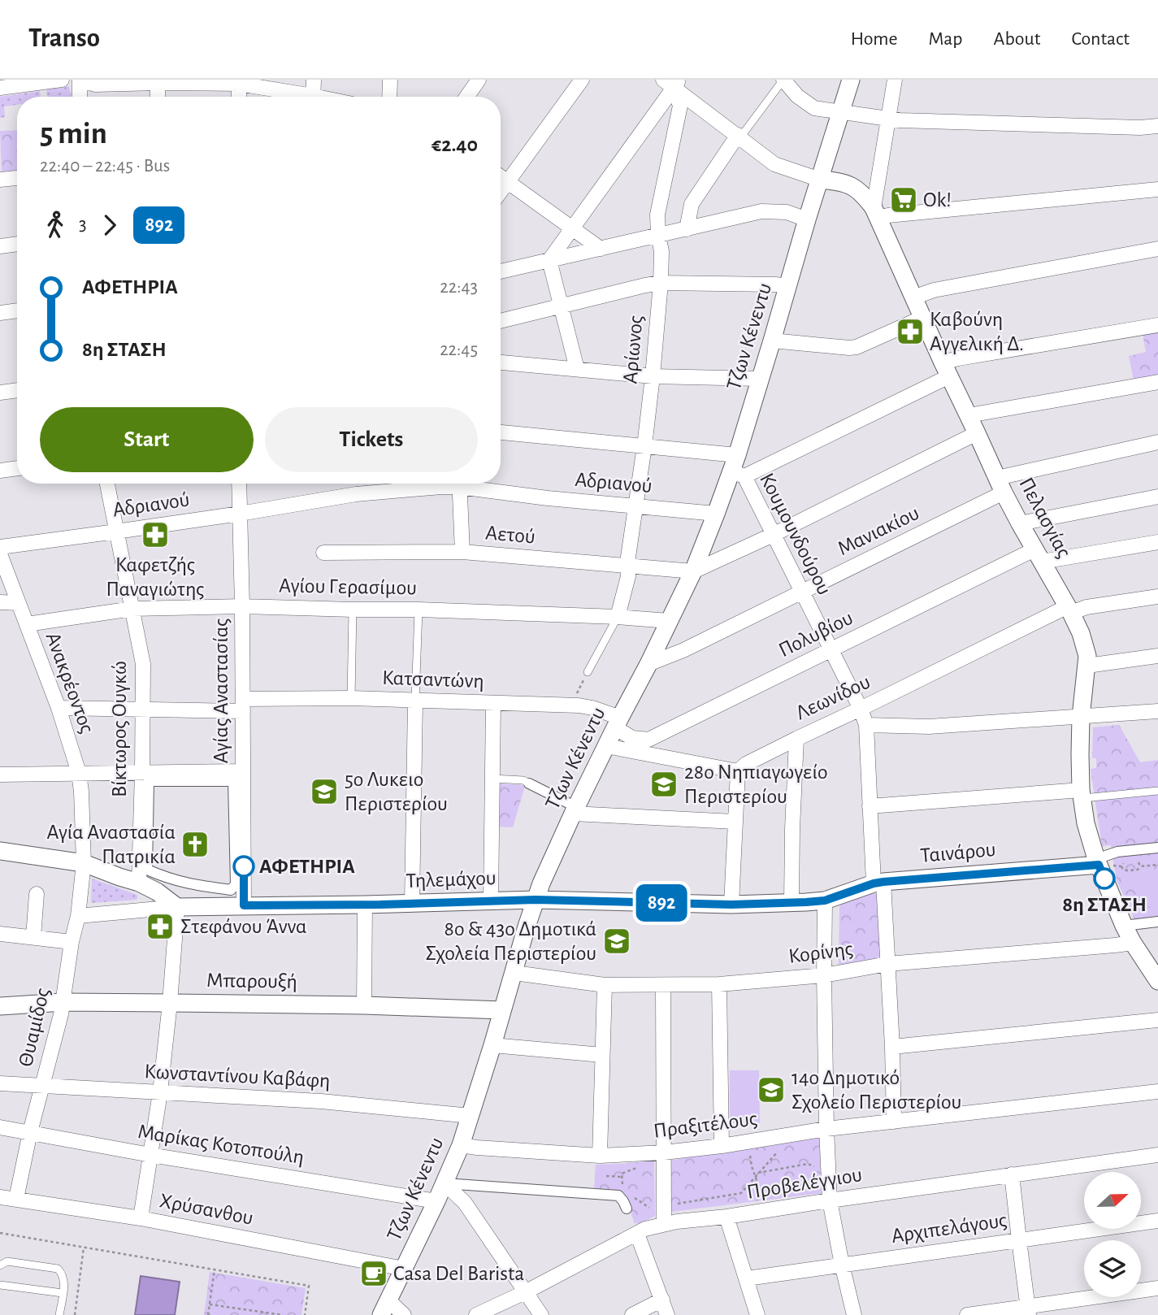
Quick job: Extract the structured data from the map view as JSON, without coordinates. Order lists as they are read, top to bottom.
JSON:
{
  "streets": {
    "street": [
      "Τζων Κένεντυ",
      "Αρίωνος",
      "Αδριανού",
      "Πελασγίας",
      "Μανιακίου",
      "Κουμουνδούρου",
      "Αετού",
      "Αγίου Γερασίμου",
      "Πολυβίου",
      "Κατσαντώνη",
      "Ανακρέοντος",
      "Αγίας Αναστασίας",
      "Λεωνίδου",
      "Βίκτωρος Ουγκώ",
      "Ταινάρου",
      "Τηλεμάχου",
      "Κορίνης",
      "Μπαρουξή",
      "Θυαμίδος",
      "Κωνσταντίνου Καβάφη",
      "Πραξιτέλους",
      "Μαρίκας Κοτοπούλη",
      "Προβελέγγιου",
      "Χρύσανθου",
      "Αρχιπελάγους"
    ]
  },
  "crossings": [
    ["Τζων Κένεντυ", "Αδριανού"],
    ["Τζων Κένεντυ", "Πελασγίας"],
    ["Τζων Κένεντυ", "Μανιακίου"],
    ["Τζων Κένεντυ", "Κουμουνδούρου"],
    ["Τζων Κένεντυ", "Αετού"],
    ["Τζων Κένεντυ", "Αγίου Γερασίμου"],
    ["Τζων Κένεντυ", "Πολυβίου"],
    ["Τζων Κένεντυ", "Κατσαντώνη"],
    ["Τζων Κένεντυ", "Τηλεμάχου"],
    ["Τζων Κένεντυ", "Κορίνης"],
    ["Τζων Κένεντυ", "Μπαρουξή"],
    ["Τζων Κένεντυ", "Κωνσταντίνου Καβάφη"],
    ["Τζων Κένεντυ", "Πραξιτέλους"],
    ["Τζων Κένεντυ", "Μαρίκας Κοτοπούλη"],
    ["Τζων Κένεντυ", "Χρύσανθου"],
    ["Αρίωνος", "Αδριανού"],
    ["Αρίωνος", "Αετού"],
    ["Αρίωνος", "Αγίου Γερασίμου"],
    ["Αδριανού", "Αγίας Αναστασίας"],
    ["Αδριανού", "Βίκτωρος Ουγκώ"],
    ["Πελασγίας", "Μανιακίου"],
    ["Πελασγίας", "Πολυβίου"],
    ["Πελασγίας", "Λεωνίδου"],
    ["Πελασγίας", "Ταινάρου"],
    ["Πελασγίας", "Κορίνης"],
    ["Μανιακίου", "Κουμουνδούρου"],
    ["Κουμουνδούρου", "Πολυβίου"],
    ["Κουμουνδούρου", "Λεωνίδου"],
    ["Κουμουνδούρου", "Ταινάρου"],
    ["Κουμουνδούρου", "Κορίνης"],
    ["Κουμουνδούρου", "Πραξιτέλους"],
    ["Αγίου Γερασίμου", "Ανακρέοντος"],
    ["Αγίου Γερασίμου", "Αγίας Αναστασίας"],
    ["Αγίου Γερασίμου", "Βίκτωρος Ουγκώ"],
    ["Πολυβίου", "Κατσαντώνη"],
    ["Κατσαντώνη", "Ανακρέοντος"],
    ["Κατσαντώνη", "Αγίας Αναστασίας"],
    ["Κατσαντώνη", "Βίκτωρος Ουγκώ"],
    ["Ανακρέοντος", "Θυαμίδος"],
    ["Αγίας Αναστασίας", "Τηλεμάχου"],
    ["Ταινάρου", "Τηλεμάχου"],
    ["Τηλεμάχου", "Θυαμίδος"],
    ["Μπαρουξή", "Θυαμίδος"],
    ["Θυαμίδος", "Κωνσταντίνου Καβάφη"],
    ["Θυαμίδος", "Μαρίκας Κοτοπούλη"],
    ["Θυαμίδος", "Χρύσανθου"]
  ],
  "places": {
    "supermarket": ["Ok!"],
    "pharmacy": ["Καβούνη Αγγελική Δ.", "Καφετζής Παναγιώτης", "Στεφάνου Άννα"],
    "school or university": [
      "28ο Νηπιαγωγείο Περιστερίου",
      "5ο Λυκειο Περιστερίου",
      "8ο & 43ο Δημοτικά Σχολεία Περιστερίου",
      "14ο Δημοτικό Σχολείο Περιστερίου"
    ],
    "church": ["Αγία Αναστασία Πατρικία"],
    "other": ["ΑΦΕΤΗΡΙΑ", "8η ΣΤΑΣΗ"],
    "cafe": ["Casa Del Barista"]
  },
  "lines": ["bus line 892"],
  "north": "right",
  "page": {
    "header": "Transo",
    "nav": [
      "Home",
      "Map",
      "About",
      "Contact"
    ],
    "on_map": "892",
    "heading": ["5 min", "22:40 – 22:45 · Bus", "€2.40"],
    "legs": ["3", "892"],
    "list": [
      {
        "name": "ΑΦΕΤΗΡΙΑ",
        "value": "22:43"
      },
      {
        "name": "8η ΣΤΑΣΗ",
        "value": "22:45"
      }
    ],
    "buttons": ["Start", "Tickets"]
  }
}
